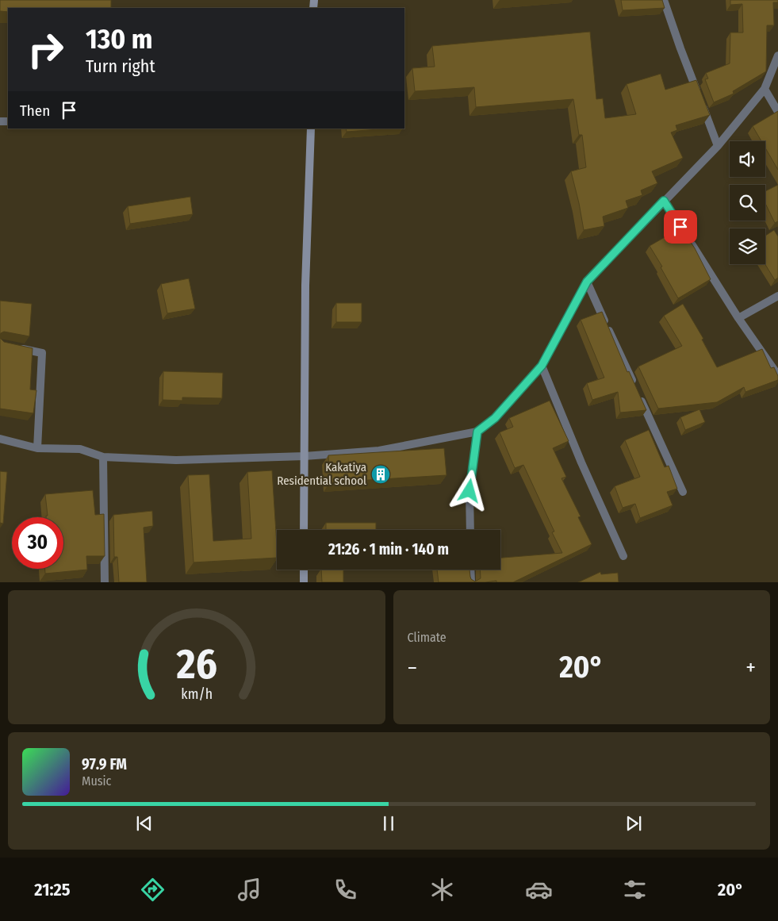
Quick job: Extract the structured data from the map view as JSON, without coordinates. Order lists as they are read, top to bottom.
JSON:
{
  "places": {
    "building": ["Kakatiya Residential school"]
  },
  "page": {
    "turn": ["130 m", "Turn right"],
    "then": "Then",
    "limit": "30",
    "trip": "21:26 · 1 min · 140 m",
    "tile": "Climate",
    "heat": ["−", "20°", "+"],
    "song": ["97.9 FM", "Music"],
    "tabs": ["21:25", "20°"],
    "gauge": ["26", "km/h"]
  }
}
